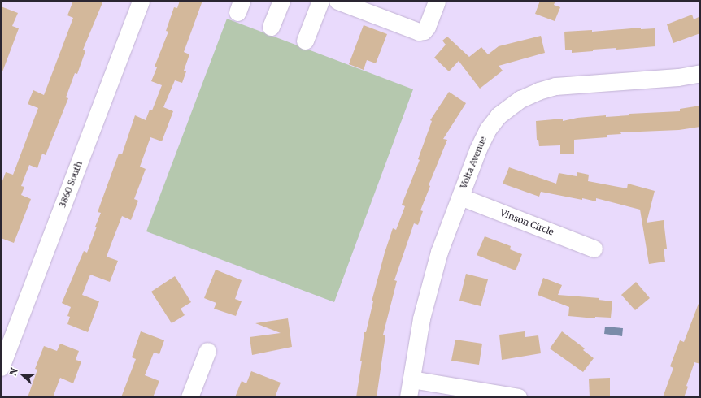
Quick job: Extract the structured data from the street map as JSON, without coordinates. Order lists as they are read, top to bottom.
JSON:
{
  "streets": {
    "street": ["Volta Avenue", "3860 South", "Vinson Circle"]
  },
  "crossings": [
    ["Volta Avenue", "Vinson Circle"]
  ],
  "north": "left"
}
